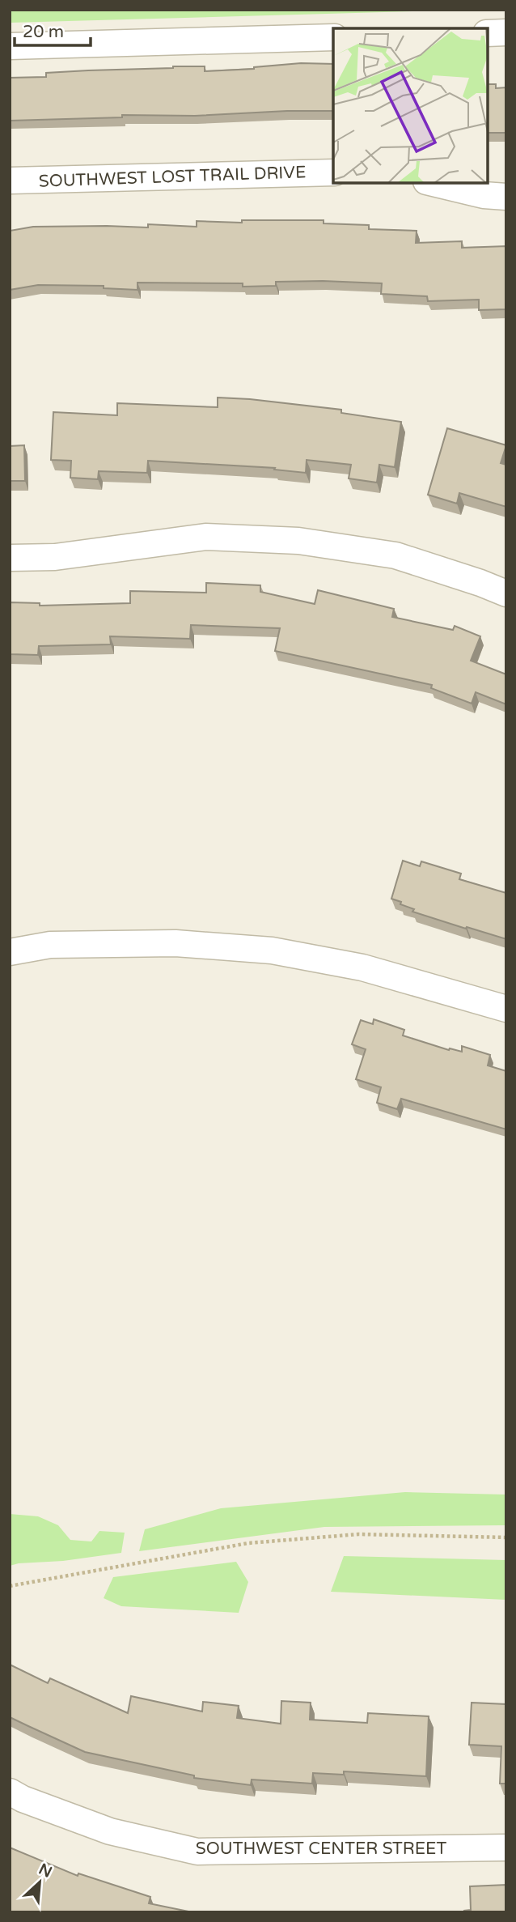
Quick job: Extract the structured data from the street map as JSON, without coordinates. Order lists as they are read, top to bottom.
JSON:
{
  "streets": {
    "street": ["SOUTHWEST LOST TRAIL DRIVE", "SOUTHWEST CENTER STREET"]
  },
  "scale_bar": "20 m",
  "north": "top right"
}
